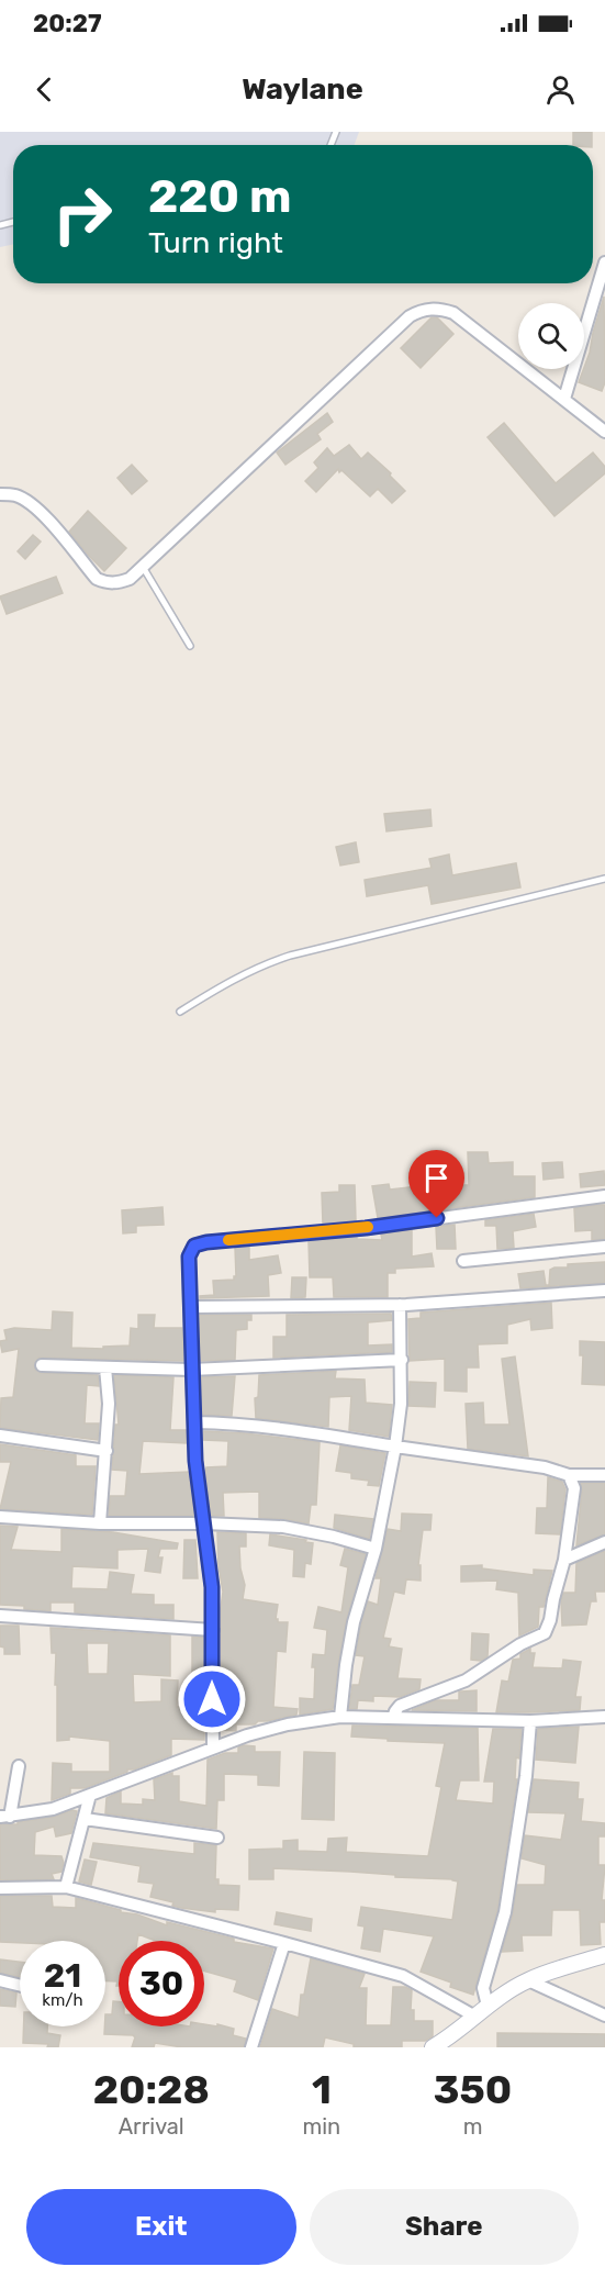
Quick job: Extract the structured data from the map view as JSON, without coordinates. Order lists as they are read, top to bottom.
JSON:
{
  "page": {
    "status": "20:27",
    "header": "Waylane",
    "turn": ["220 m", "Turn right"],
    "speed": "21 km/h",
    "limit": "30",
    "eta": [
      "20:28",
      "Arrival",
      "1",
      "min",
      "350",
      "m"
    ],
    "buttons": ["Exit", "Share"]
  }
}
